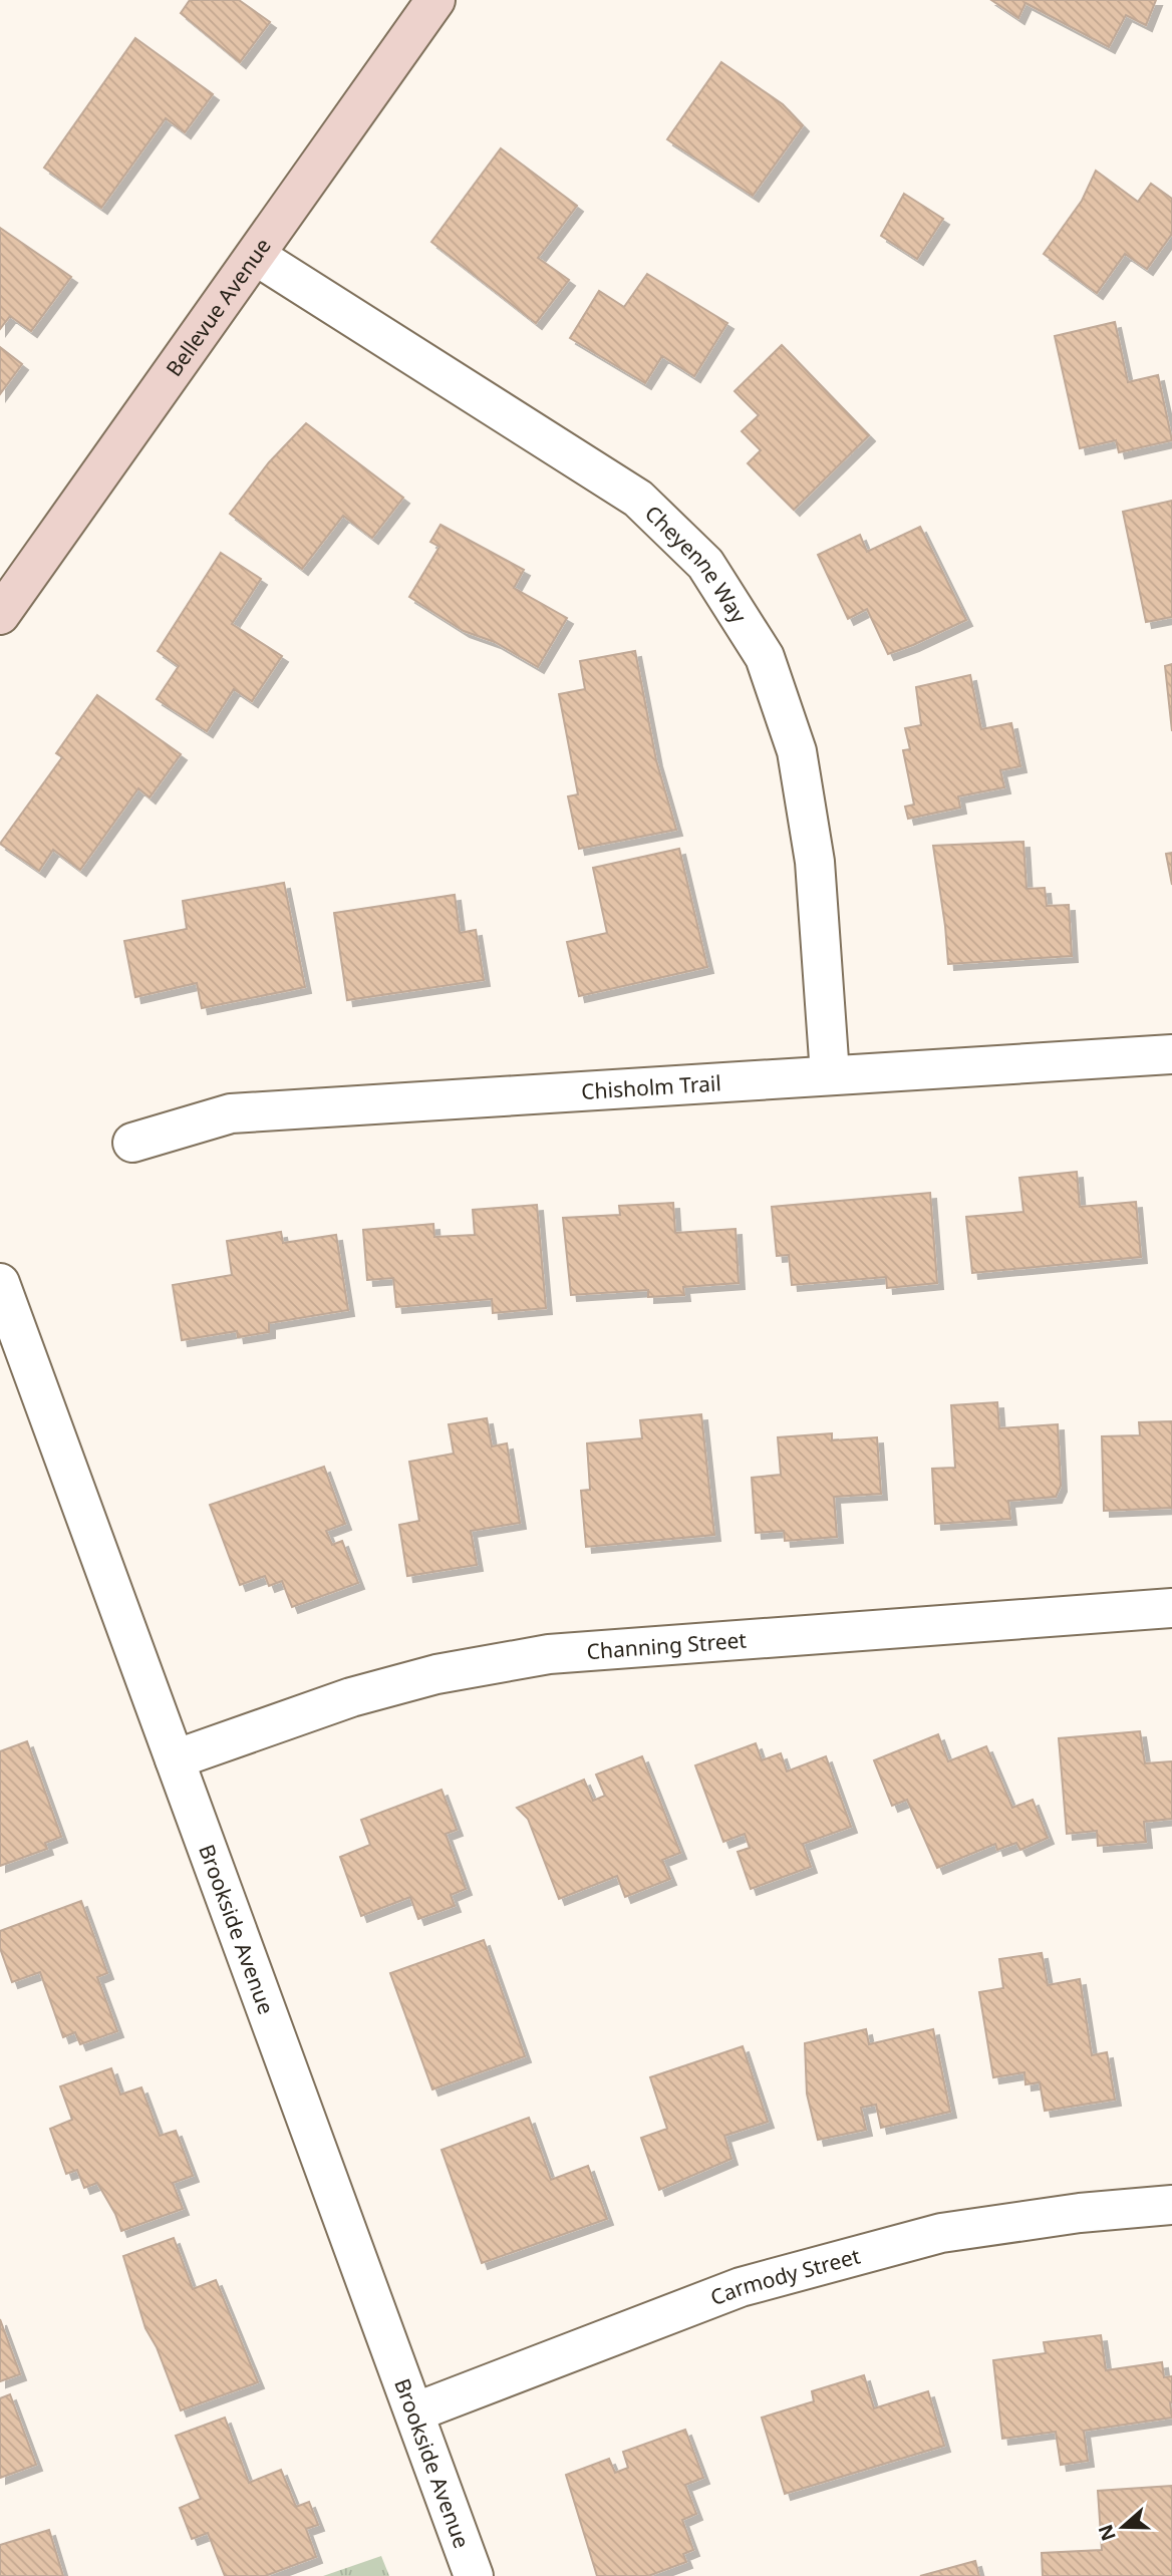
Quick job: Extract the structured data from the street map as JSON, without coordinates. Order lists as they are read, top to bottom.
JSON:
{
  "streets": {
    "street": [
      "Bellevue Avenue",
      "Cheyenne Way",
      "Chisholm Trail",
      "Channing Street",
      "Brookside Avenue",
      "Carmody Street"
    ]
  },
  "crossings": [
    ["Bellevue Avenue", "Cheyenne Way"],
    ["Cheyenne Way", "Chisholm Trail"],
    ["Channing Street", "Brookside Avenue"],
    ["Brookside Avenue", "Carmody Street"]
  ],
  "north": "left"
}
